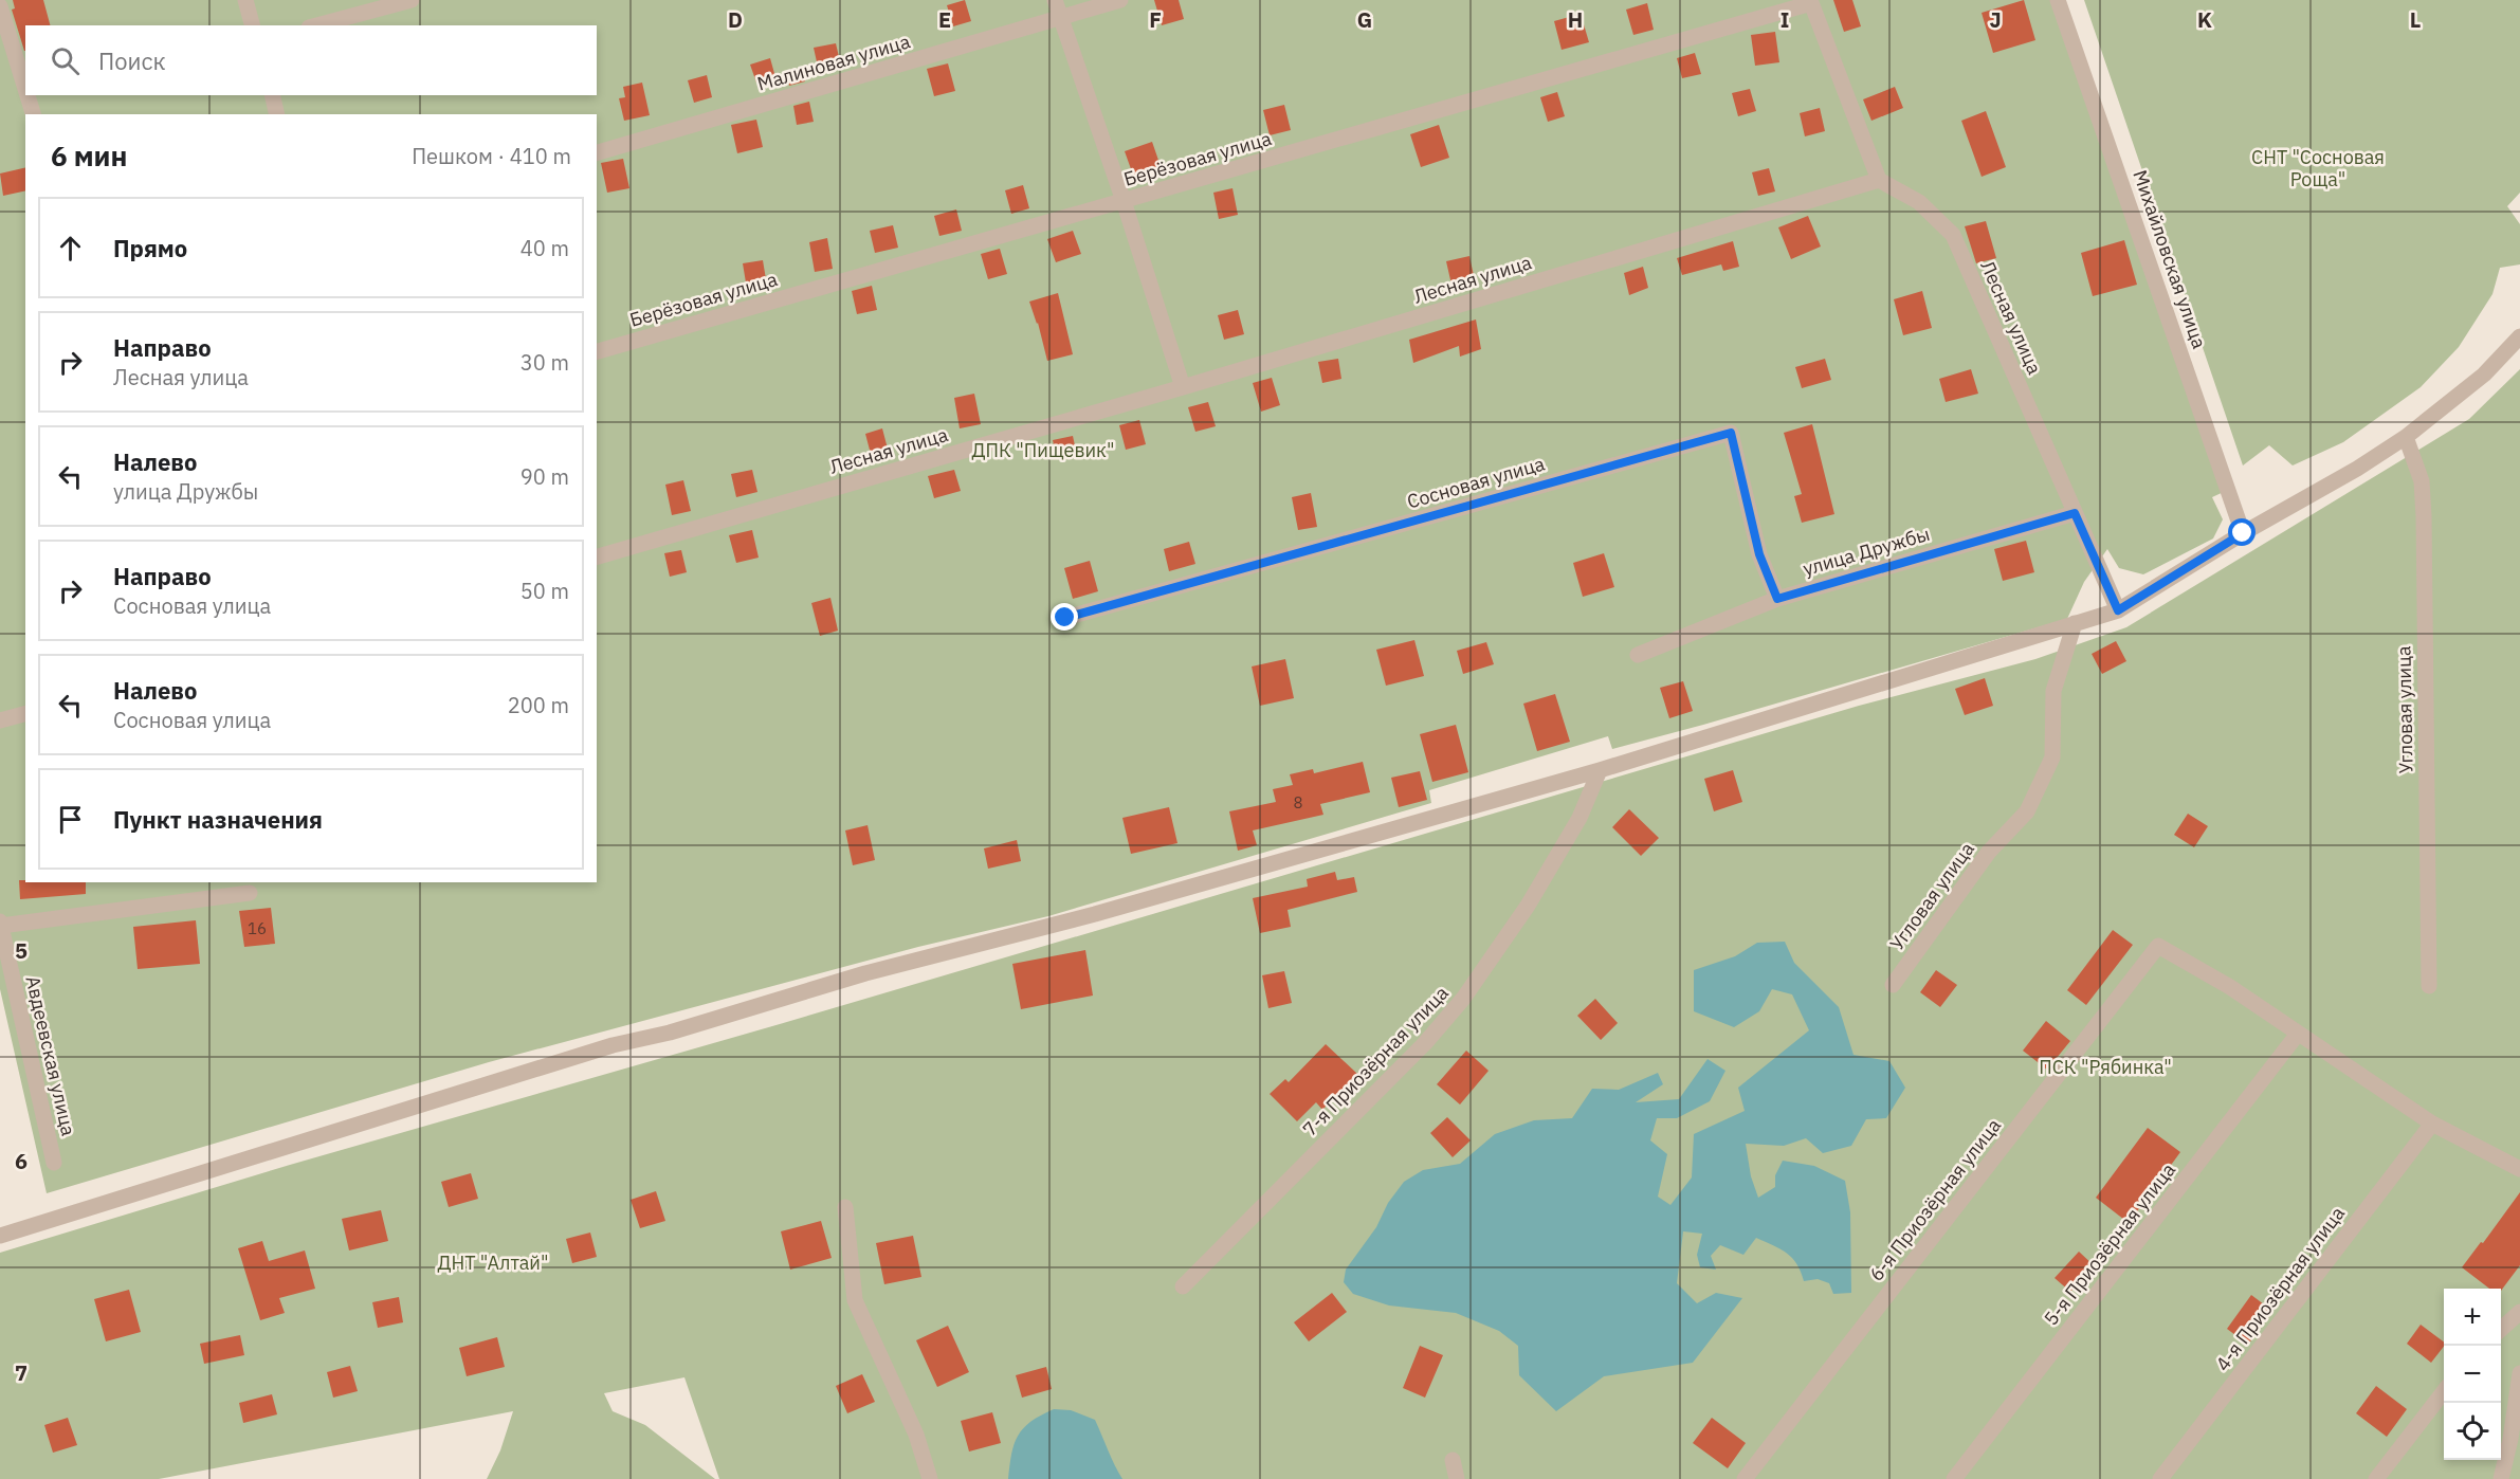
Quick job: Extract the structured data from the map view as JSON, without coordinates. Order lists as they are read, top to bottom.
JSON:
{
  "streets": {
    "street": [
      "Малиновая улица",
      "Берёзовая улица",
      "Михайловская улица",
      "Лесная улица",
      "Сосновая улица",
      "улица Дружбы",
      "Угловая улица",
      "Авдеевская улица",
      "7-я Приозёрная улица",
      "6-я Приозёрная улица",
      "5-я Приозёрная улица",
      "4-я Приозёрная улица"
    ]
  },
  "crossings": [
    ["Лесная улица", "улица Дружбы"],
    ["Сосновая улица", "улица Дружбы"],
    ["6-я Приозёрная улица", "5-я Приозёрная улица"]
  ],
  "parks": [
    "СНТ \"Сосновая Роща\"",
    "ДПК \"Пищевик\"",
    "ПСК \"Рябинка\"",
    "ДНТ \"Алтай\""
  ],
  "house_numbers": ["8", "16"],
  "page": {
    "search": "Поиск",
    "heading": ["6 мин", "Пешком · 410 m"],
    "list": [
      ["Прямо", "40 m"],
      ["Направо", "Лесная улица", "30 m"],
      ["Налево", "улица Дружбы", "90 m"],
      ["Направо", "Сосновая улица", "50 m"],
      ["Налево", "Сосновая улица", "200 m"],
      "Пункт назначения"
    ],
    "map_buttons": ["+", "−"]
  },
  "grid": {
    "columns": [
      "D",
      "E",
      "F",
      "G",
      "H",
      "I",
      "J",
      "K",
      "L"
    ],
    "rows": ["5", "6", "7"]
  }
}
